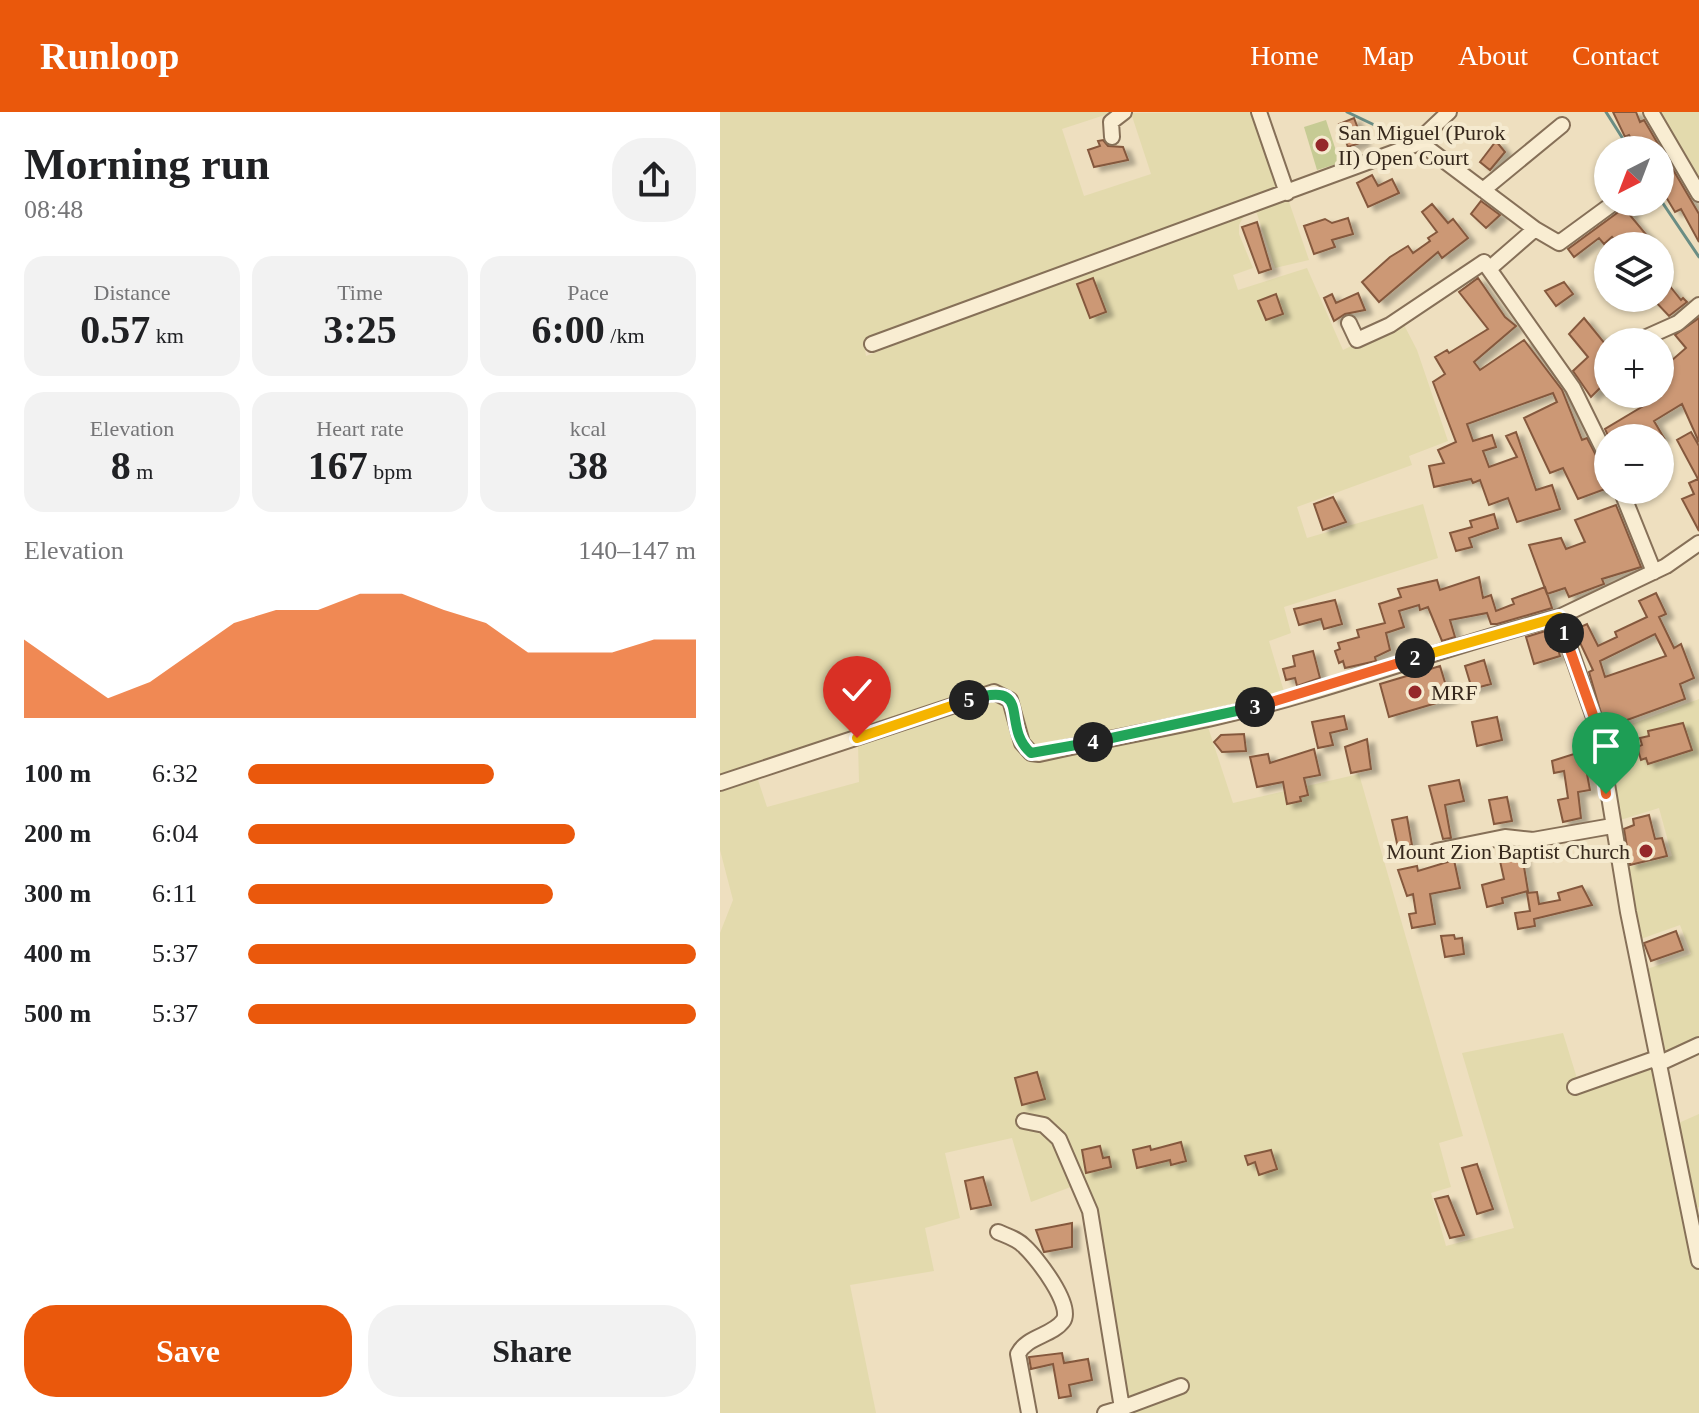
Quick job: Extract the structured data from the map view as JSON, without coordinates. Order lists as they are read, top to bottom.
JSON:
{
  "places": ["San Miguel (Purok II) Open Court", "MRF", "Mount Zion Baptist Church"],
  "north": "bottom left",
  "page": {
    "header": "Runloop",
    "nav": [
      "Home",
      "Map",
      "About",
      "Contact"
    ],
    "heading": ["Morning run", "08:48"],
    "map_buttons": ["+", "−"],
    "stats": [
      ["Distance", "0.57 km"],
      ["Time", "3:25"],
      ["Pace", "6:00 /km"],
      ["Elevation", "8 m"],
      ["Heart rate", "167 bpm"],
      ["kcal", "38"]
    ],
    "chart": ["Elevation", "140–147 m"],
    "pins": [
      "1",
      "2",
      "5",
      "3",
      "4"
    ],
    "list": [
      {
        "name": "100 m",
        "note": "6:32"
      },
      {
        "name": "200 m",
        "note": "6:04"
      },
      {
        "name": "300 m",
        "note": "6:11"
      },
      {
        "name": "400 m",
        "note": "5:37"
      },
      {
        "name": "500 m",
        "note": "5:37"
      }
    ],
    "buttons": ["Save", "Share"]
  }
}
